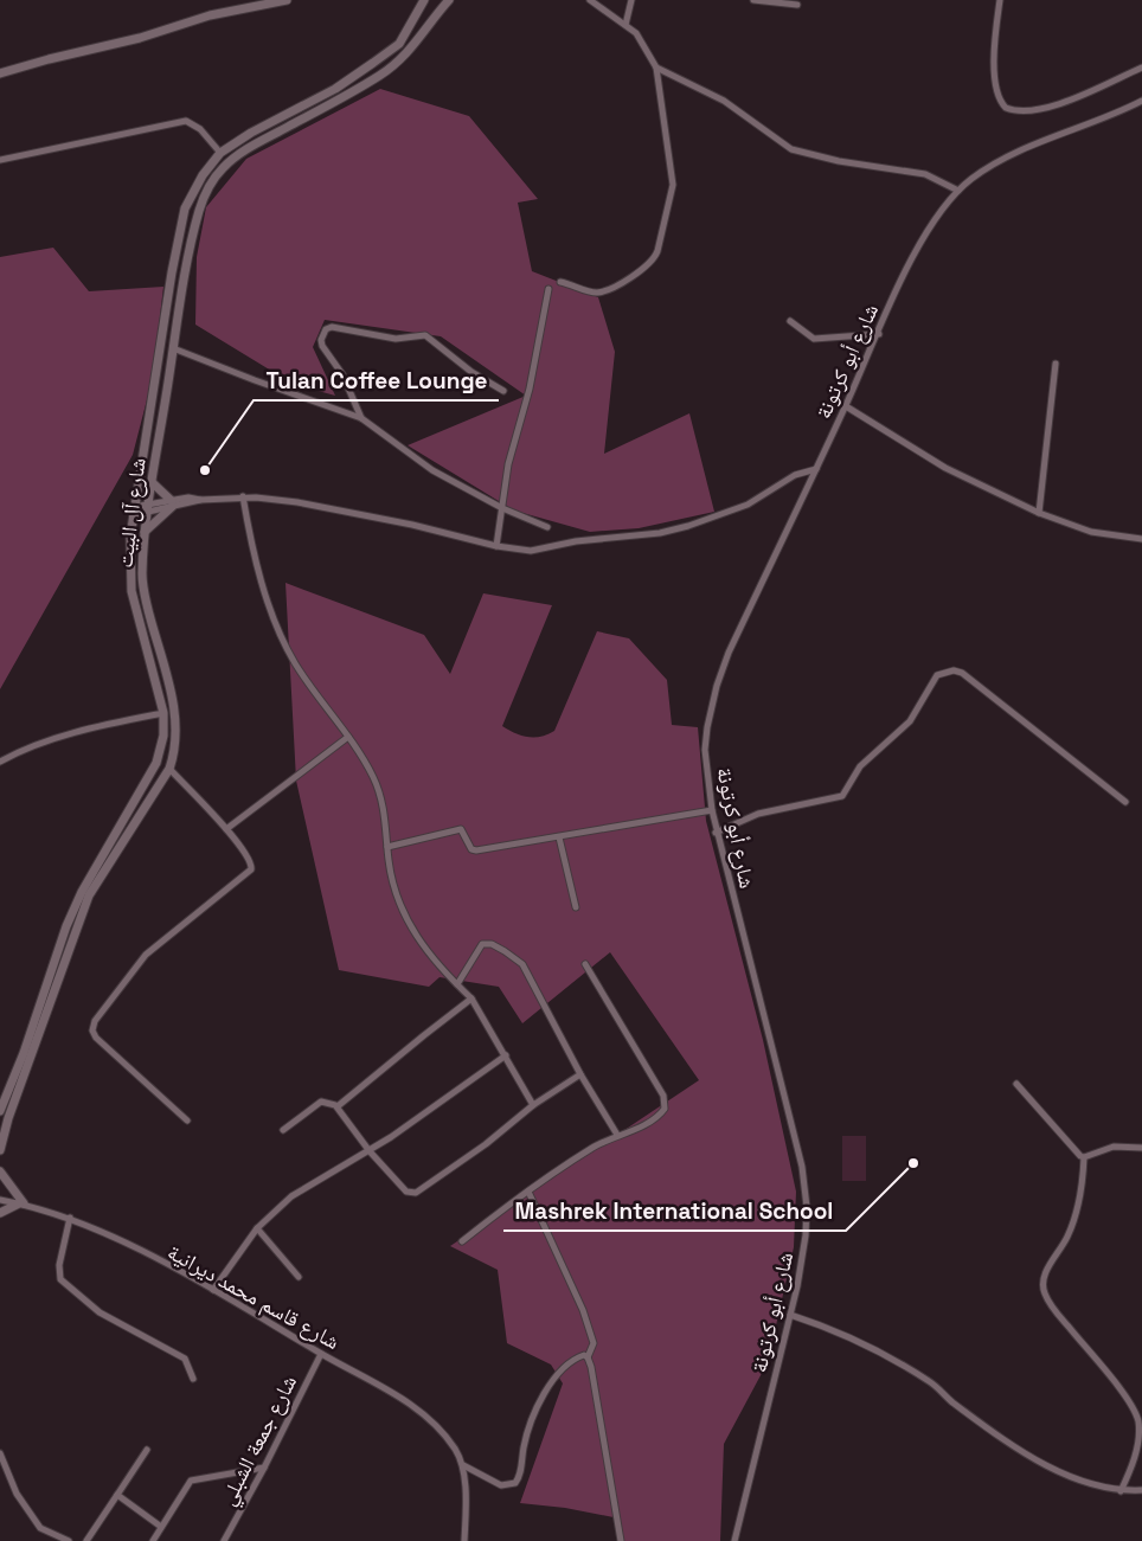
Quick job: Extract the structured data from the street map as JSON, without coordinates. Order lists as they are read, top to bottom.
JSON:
{
  "streets": {
    "street": [
      "شارع أبو كرتونة",
      "شارع آل البيت",
      "شارع قاسم محمد ديرانية",
      "شارع جمعة الشبلي"
    ]
  },
  "crossings": [
    ["شارع قاسم محمد ديرانية", "شارع جمعة الشبلي"]
  ],
  "places": ["Tulan Coffee Lounge", "Mashrek International School"]
}
